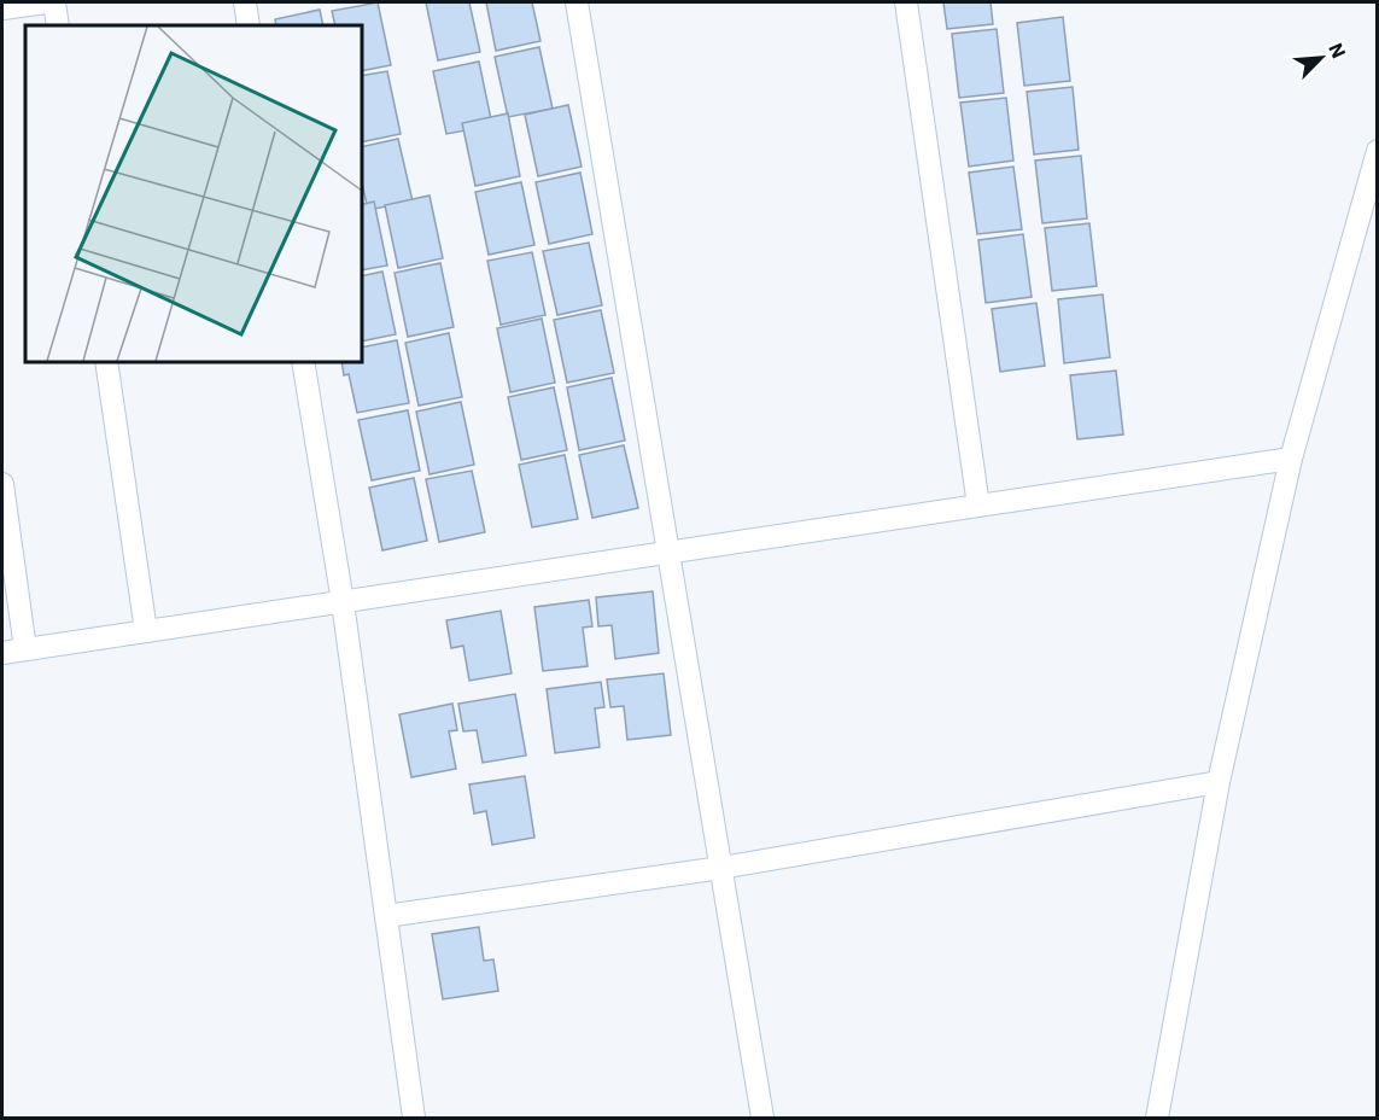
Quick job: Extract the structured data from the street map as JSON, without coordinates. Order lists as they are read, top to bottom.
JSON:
{
  "north": "top right"
}
